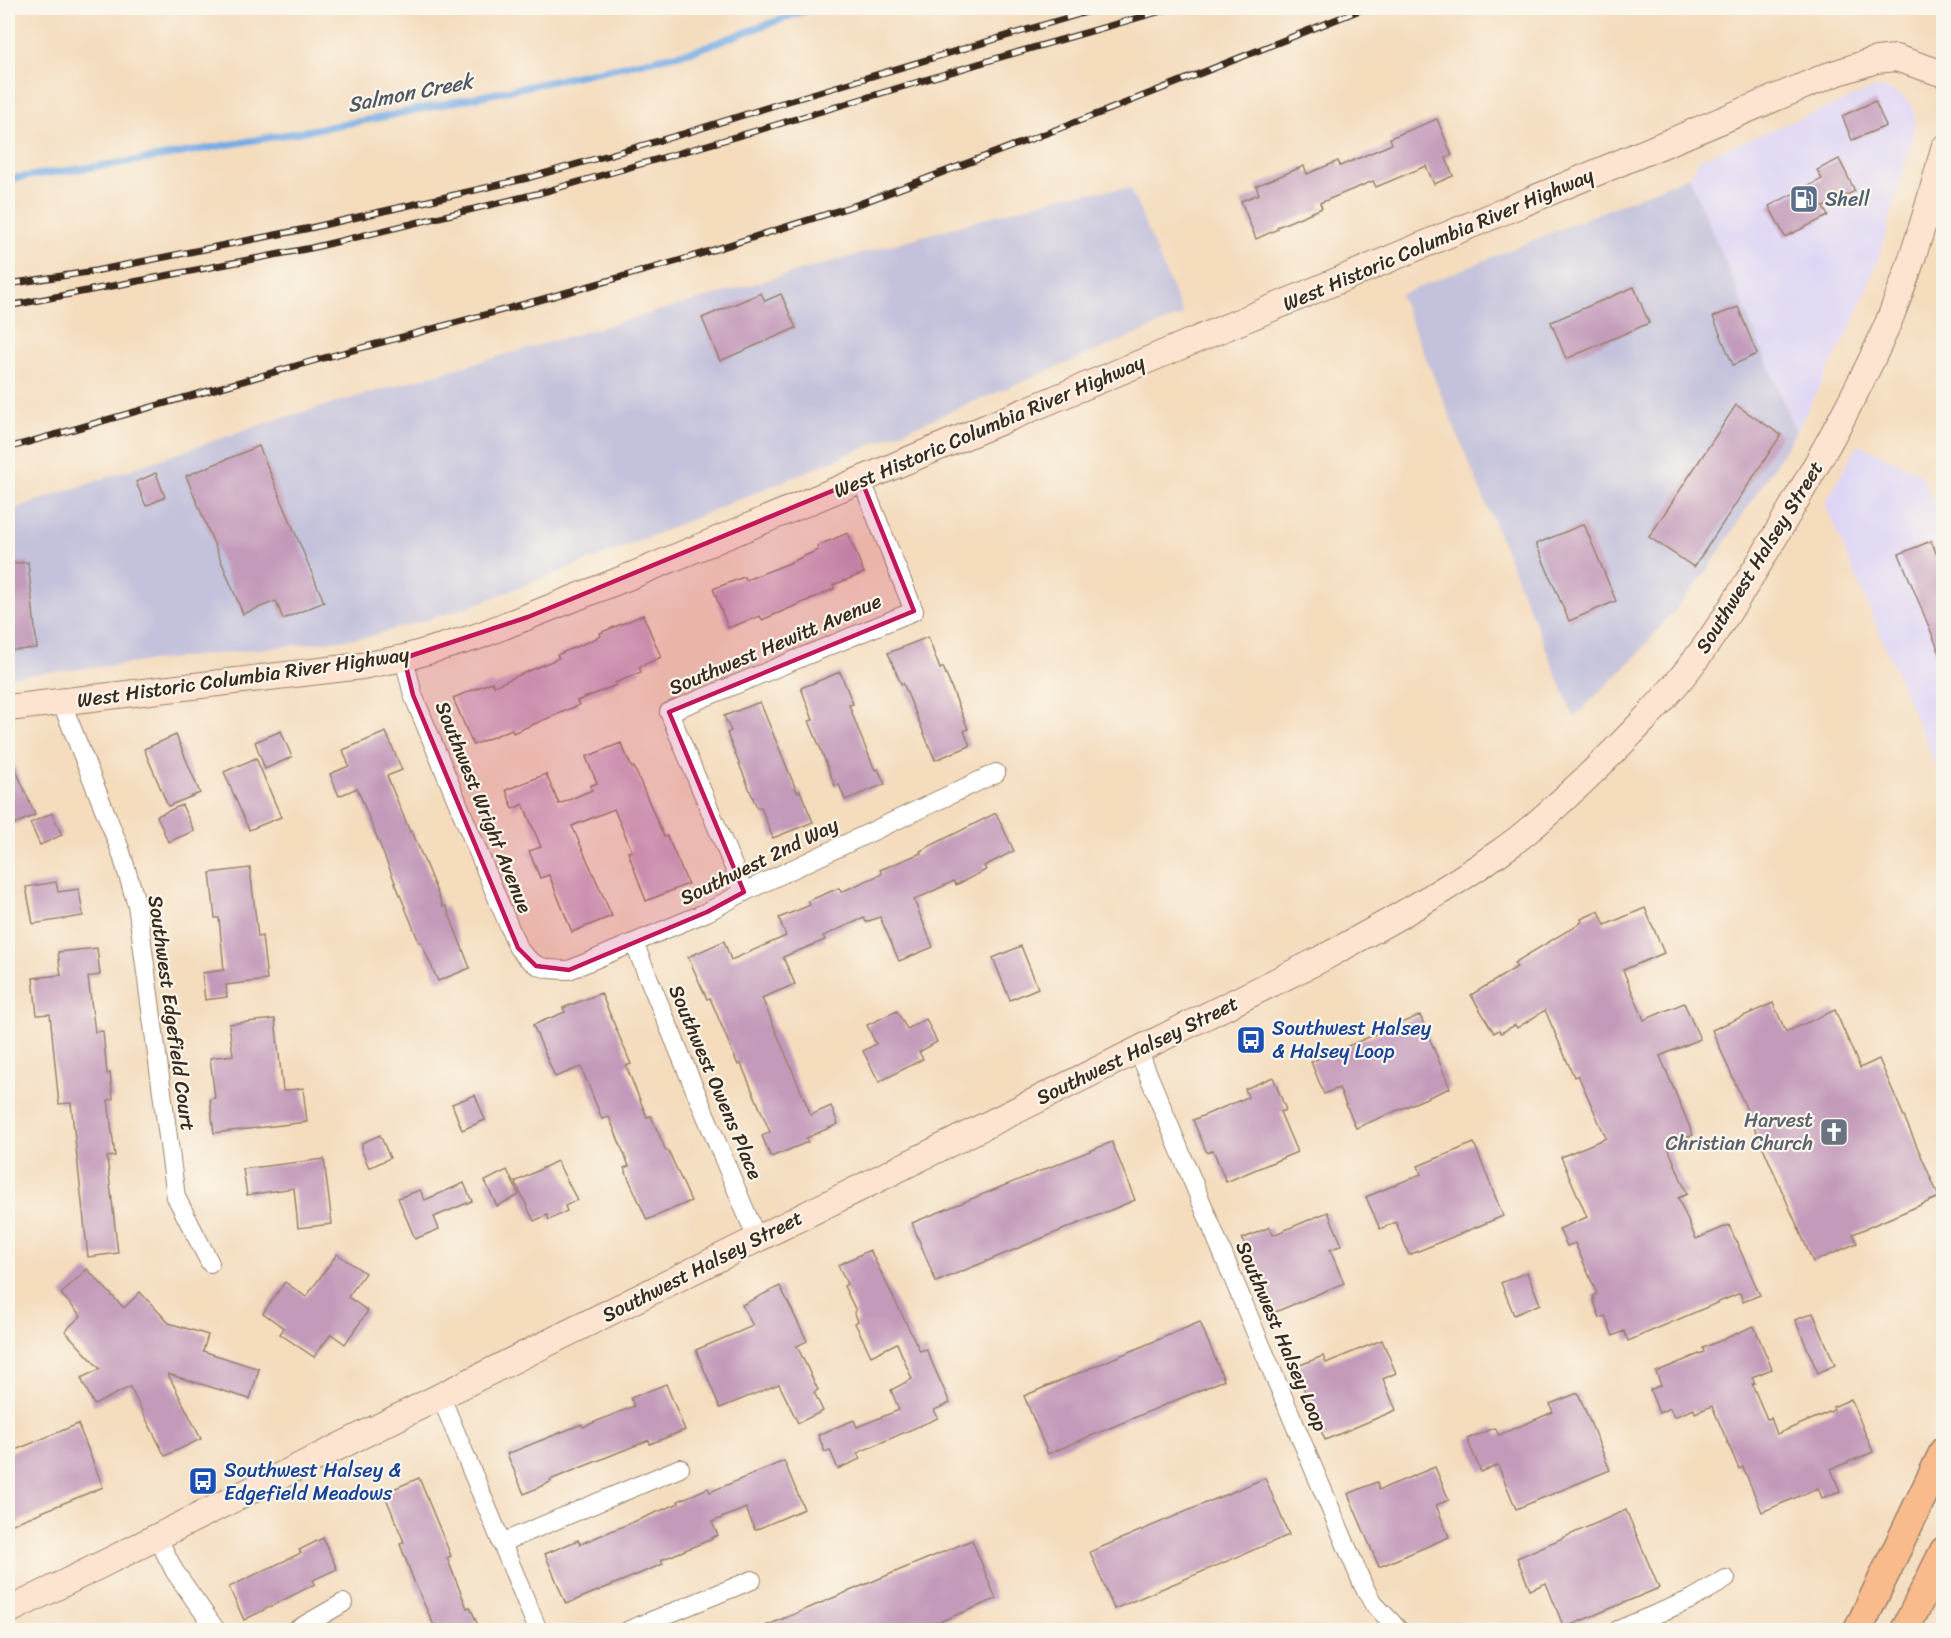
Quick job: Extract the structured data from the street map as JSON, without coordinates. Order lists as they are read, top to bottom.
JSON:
{
  "streets": {
    "street": [
      "West Historic Columbia River Highway",
      "Southwest Halsey Street",
      "Southwest Hewitt Avenue",
      "Southwest Wright Avenue",
      "Southwest 2nd Way",
      "Southwest Edgefield Court",
      "Southwest Owens Place",
      "Southwest Halsey Loop"
    ]
  },
  "crossings": [
    ["West Historic Columbia River Highway", "Southwest Hewitt Avenue"],
    ["West Historic Columbia River Highway", "Southwest Wright Avenue"],
    ["West Historic Columbia River Highway", "Southwest Edgefield Court"],
    ["Southwest Halsey Street", "Southwest Owens Place"],
    ["Southwest Halsey Street", "Southwest Halsey Loop"],
    ["Southwest Hewitt Avenue", "Southwest 2nd Way"],
    ["Southwest Wright Avenue", "Southwest 2nd Way"],
    ["Southwest 2nd Way", "Southwest Owens Place"]
  ],
  "water": ["Salmon Creek"],
  "places": {
    "fuel station": ["Shell"],
    "bus stop": ["Southwest Halsey & Halsey Loop", "Southwest Halsey & Edgefield Meadows"],
    "church": ["Harvest Christian Church"]
  }
}
